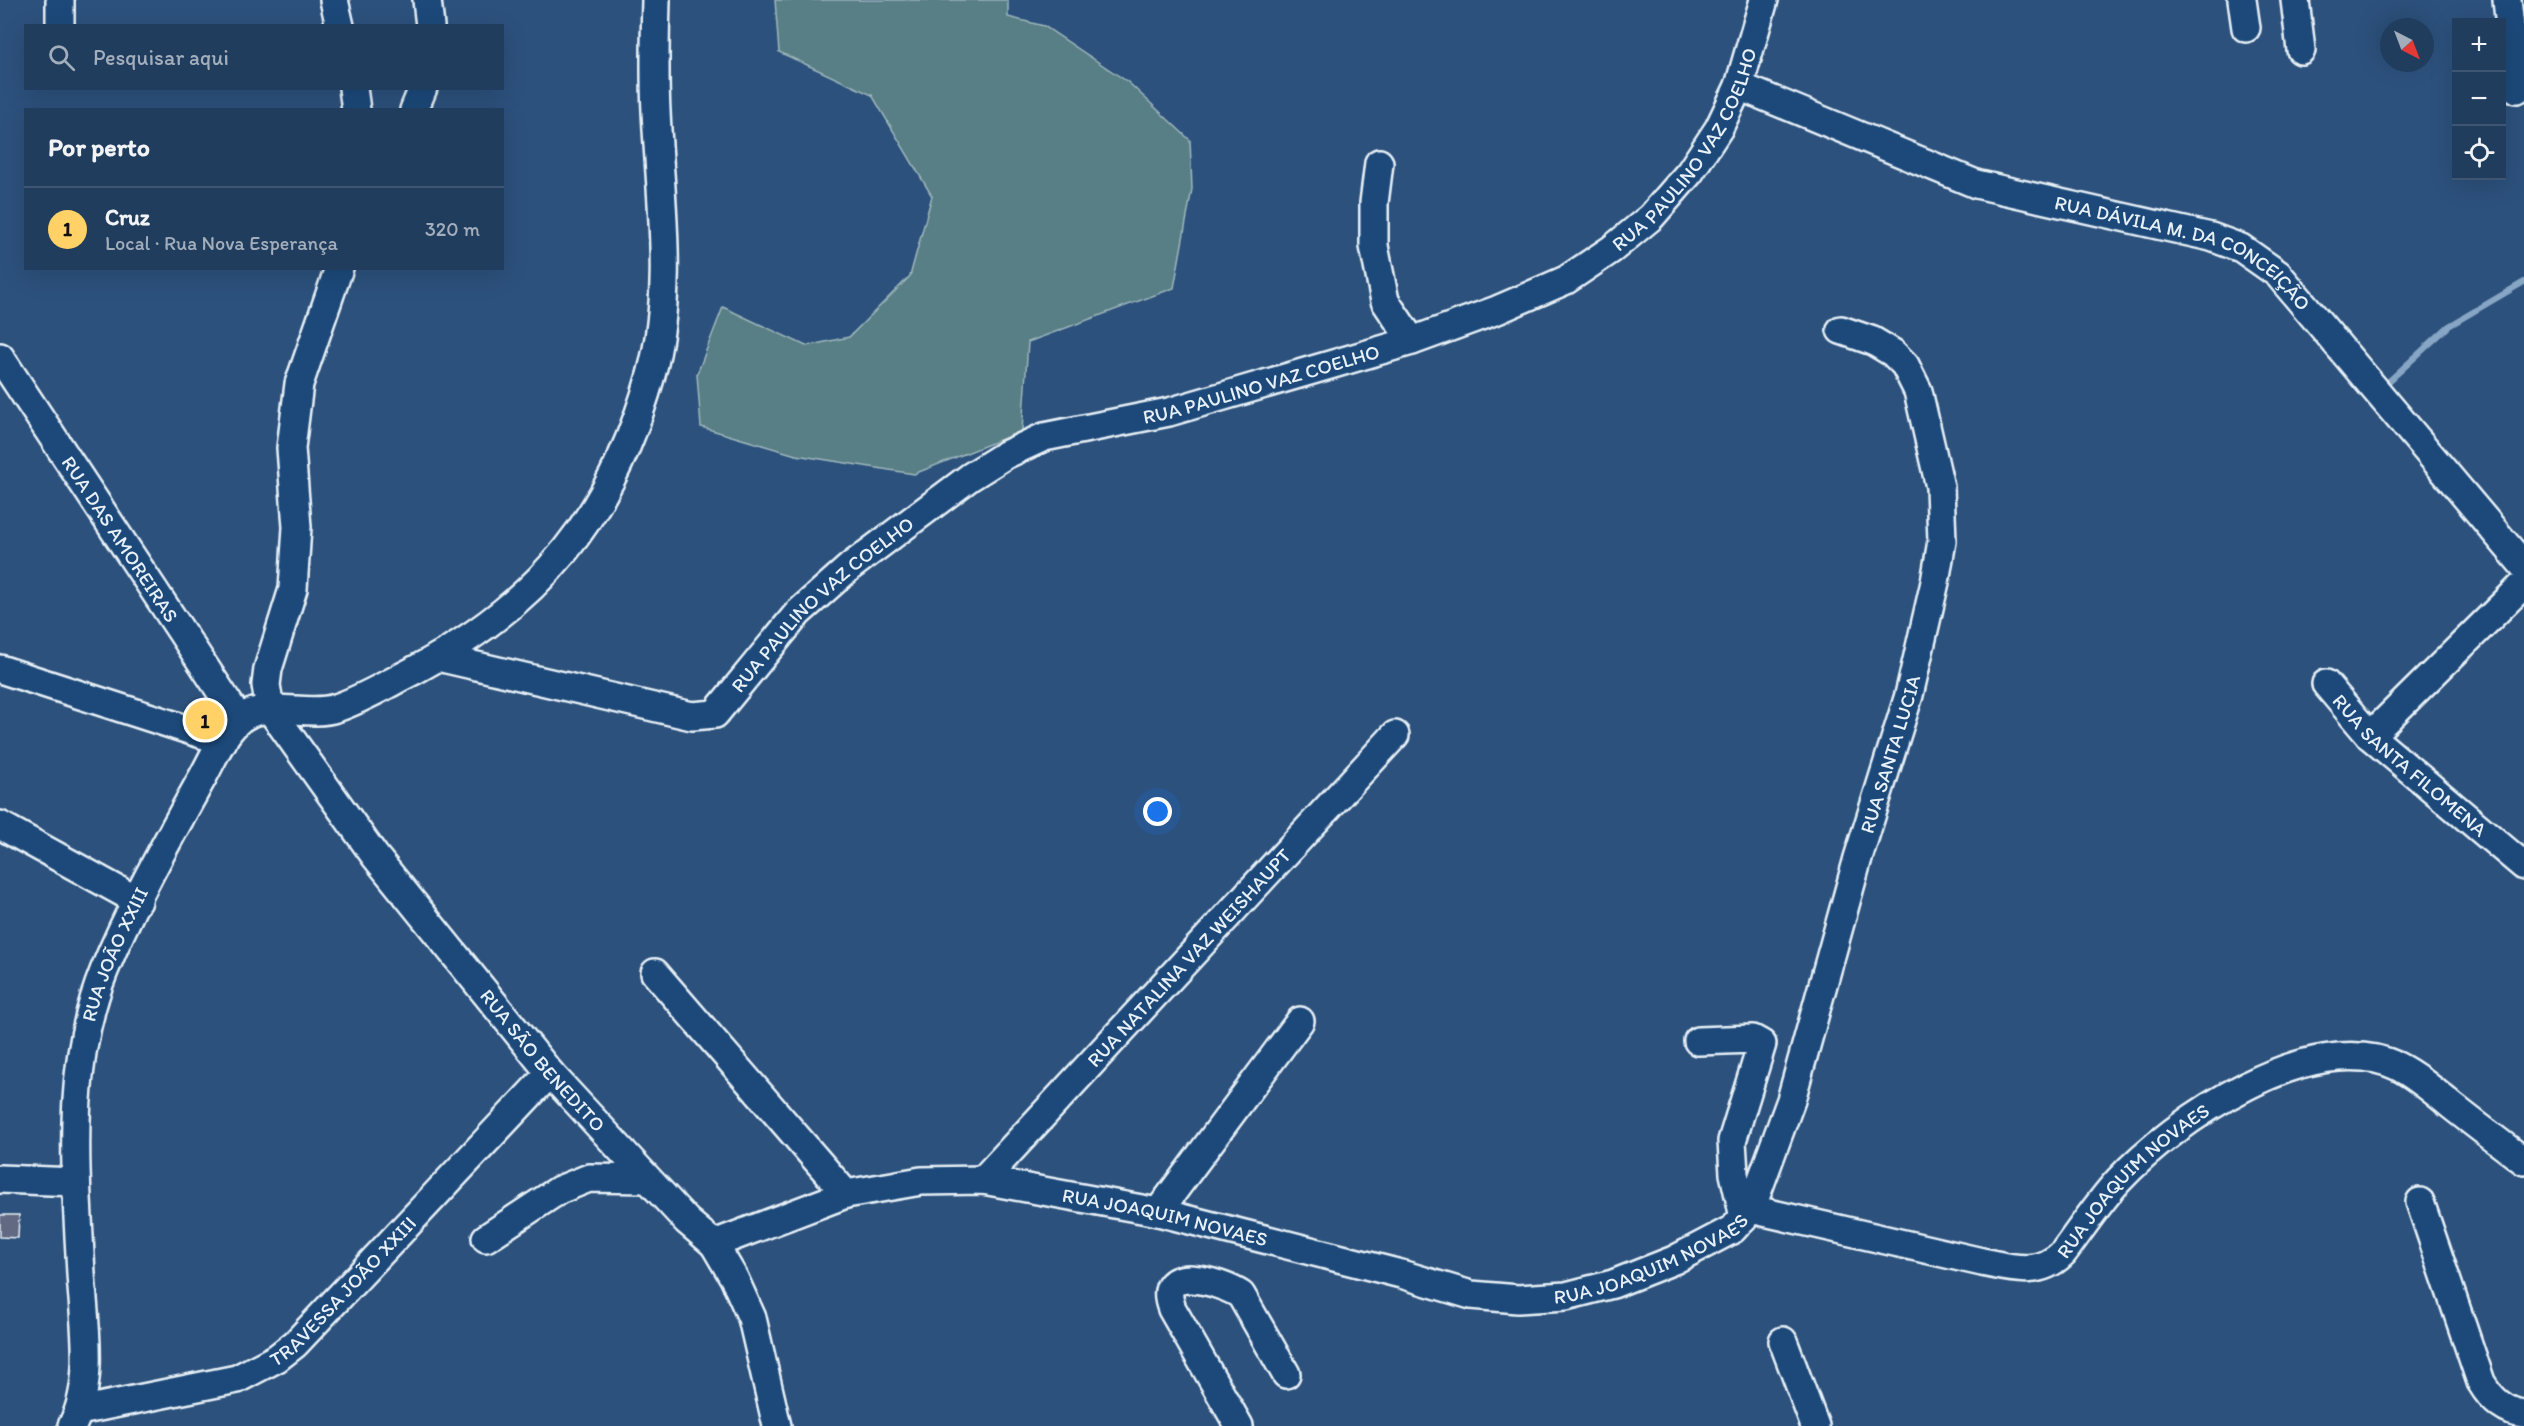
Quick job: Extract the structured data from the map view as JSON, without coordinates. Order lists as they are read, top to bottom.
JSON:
{
  "streets": {
    "street": [
      "RUA PAULINO VAZ COELHO",
      "RUA DÁVILA M. DA CONCEIÇÃO",
      "RUA DAS AMOREIRAS",
      "RUA SANTA LUCIA",
      "RUA SANTA FILOMENA",
      "RUA JOÃO XXIII",
      "RUA NATALINA VAZ WEISHAUPT",
      "RUA SÃO BENEDITO",
      "RUA JOAQUIM NOVAES",
      "TRAVESSA JOÃO XXIII"
    ]
  },
  "crossings": [
    ["RUA PAULINO VAZ COELHO", "RUA DÁVILA M. DA CONCEIÇÃO"],
    ["RUA DAS AMOREIRAS", "RUA JOÃO XXIII"],
    ["RUA SANTA LUCIA", "RUA JOAQUIM NOVAES"],
    ["RUA JOÃO XXIII", "TRAVESSA JOÃO XXIII"],
    ["RUA NATALINA VAZ WEISHAUPT", "RUA JOAQUIM NOVAES"],
    ["RUA SÃO BENEDITO", "RUA JOAQUIM NOVAES"],
    ["RUA SÃO BENEDITO", "TRAVESSA JOÃO XXIII"]
  ],
  "north": "bottom right",
  "page": {
    "map_buttons": ["+", "−"],
    "search": "Pesquisar aqui",
    "heading": "Por perto",
    "list": [
      {
        "mark": "1",
        "name": "Cruz",
        "note": "Local · Rua Nova Esperança",
        "value": "320 m"
      }
    ],
    "pins": "1"
  }
}
